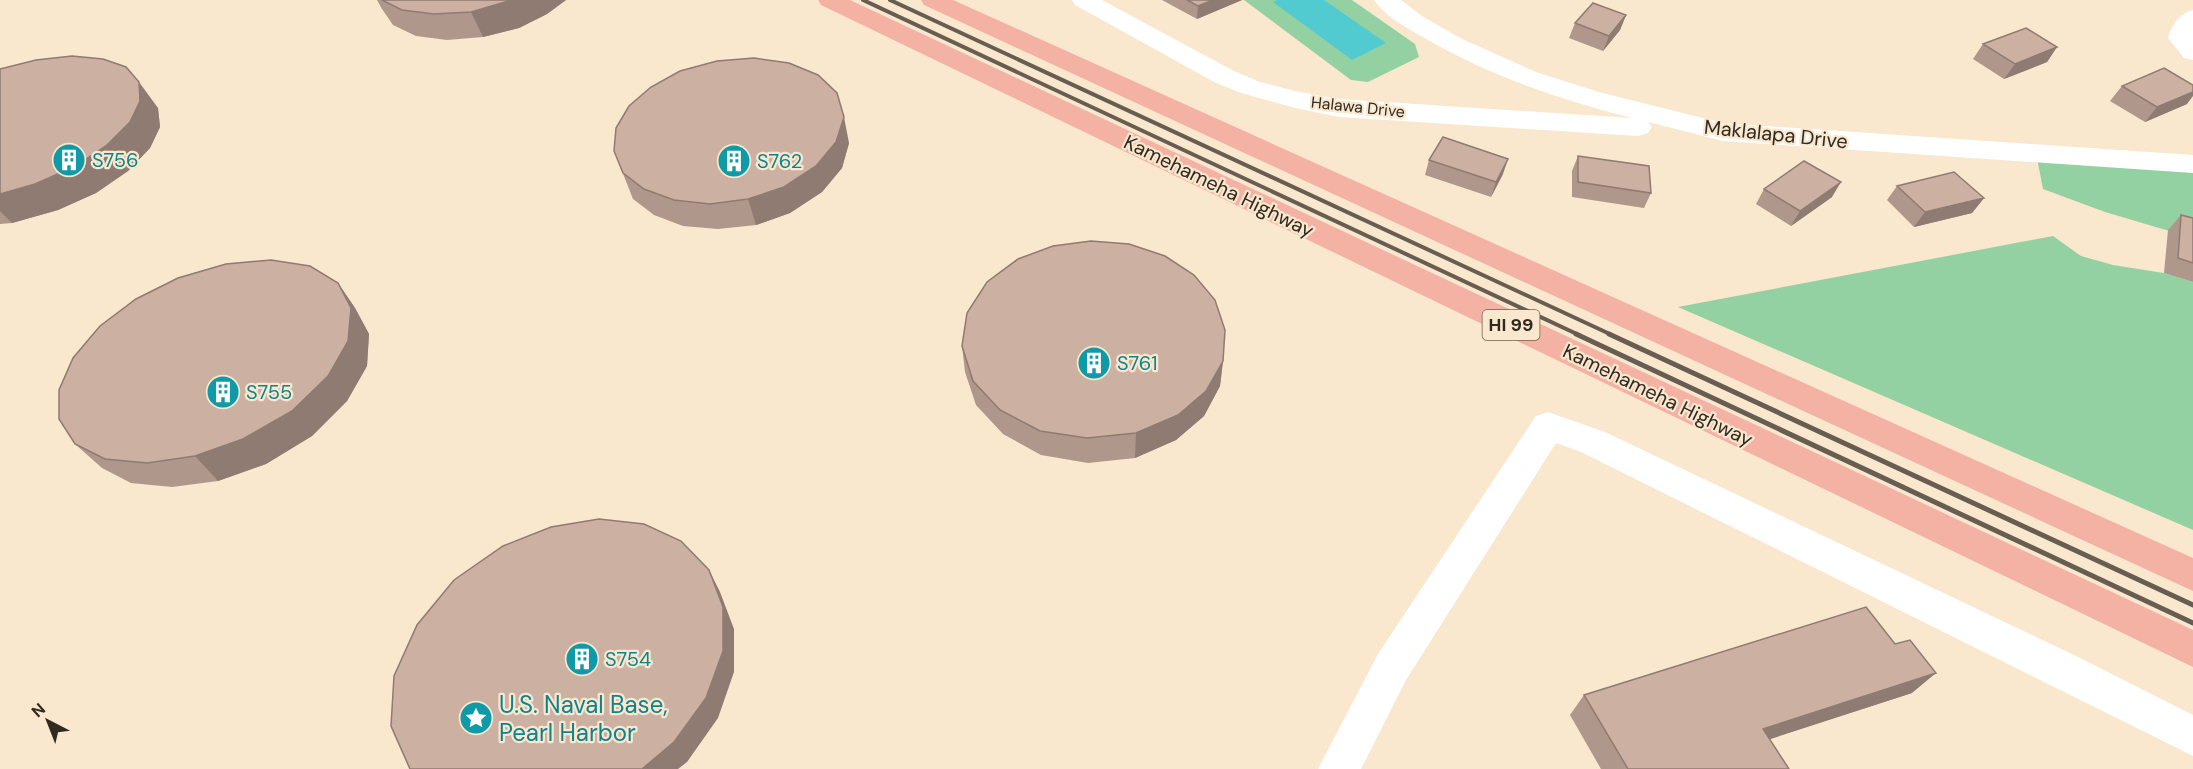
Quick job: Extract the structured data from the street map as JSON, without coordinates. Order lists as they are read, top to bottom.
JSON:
{
  "streets": {
    "main road": ["Kamehameha Highway", "HI 99"],
    "street": ["Halawa Drive", "Maklalapa Drive"]
  },
  "crossings": [
    ["Halawa Drive", "Maklalapa Drive"]
  ],
  "places": {
    "building": [
      "S756",
      "S762",
      "S761",
      "S755",
      "S754"
    ],
    "place": ["U.S. Naval Base, Pearl Harbor"]
  },
  "north": "top left"
}
